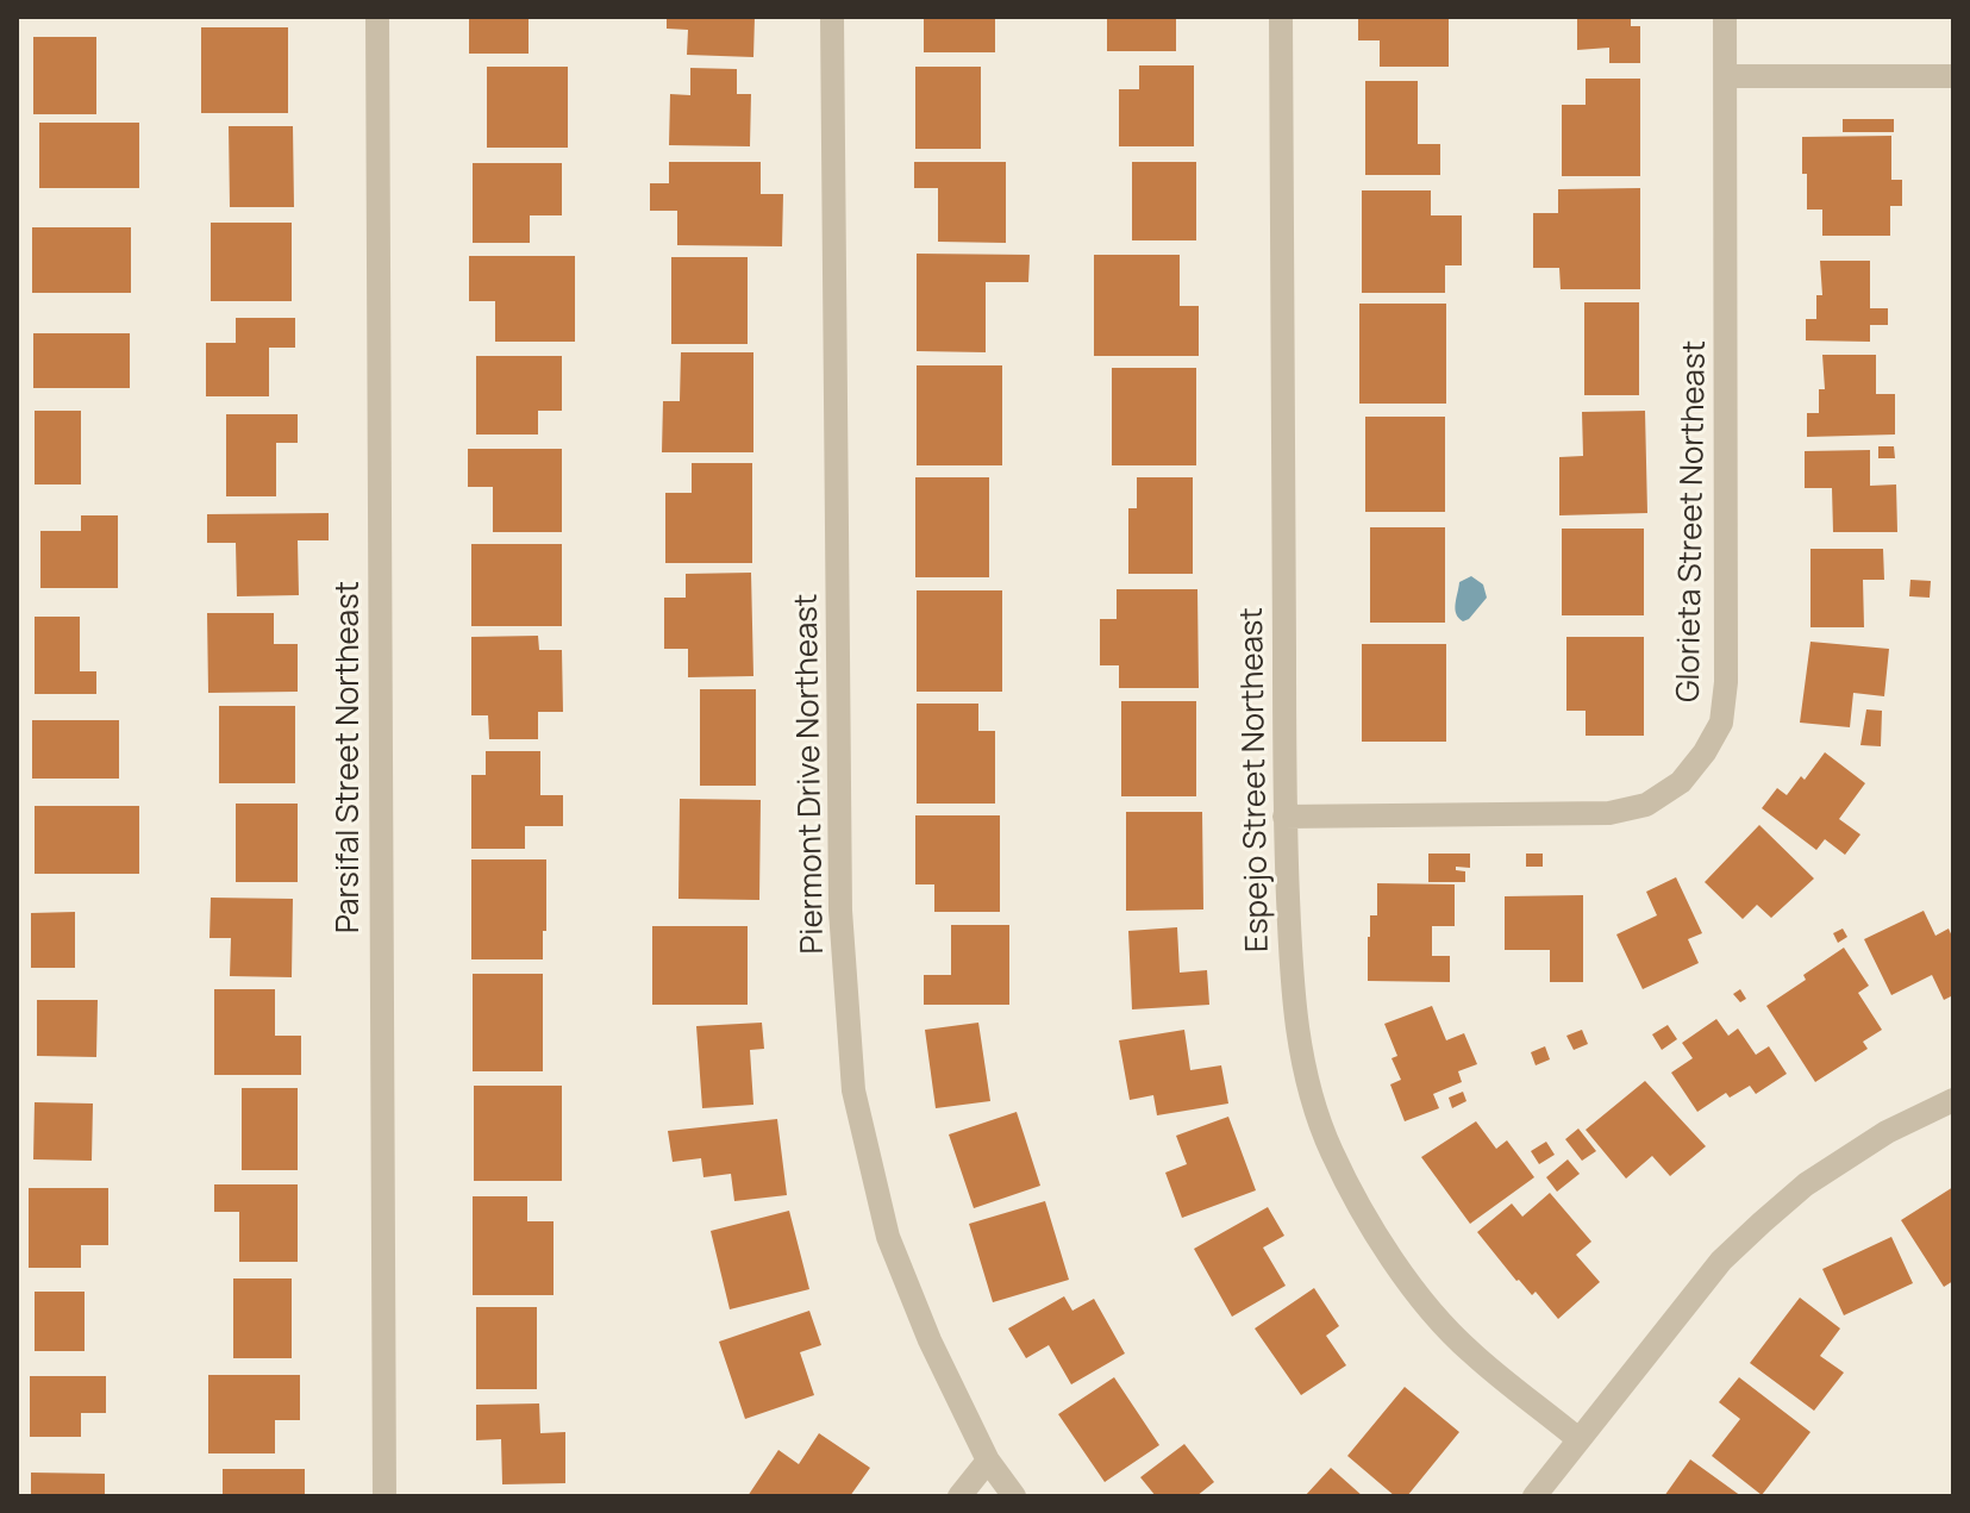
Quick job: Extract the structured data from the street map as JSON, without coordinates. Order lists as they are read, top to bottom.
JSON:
{
  "streets": {
    "street": [
      "Glorieta Street Northeast",
      "Parsifal Street Northeast",
      "Piermont Drive Northeast",
      "Espejo Street Northeast"
    ]
  },
  "crossings": [
    ["Glorieta Street Northeast", "Espejo Street Northeast"]
  ]
}
